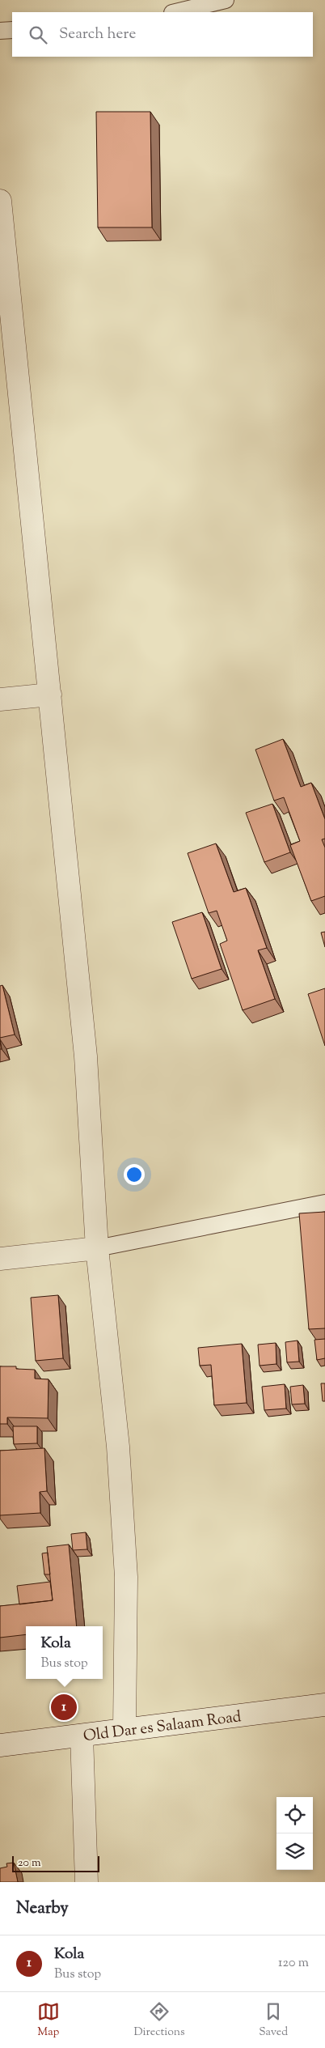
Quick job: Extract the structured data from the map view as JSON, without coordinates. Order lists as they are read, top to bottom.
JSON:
{
  "streets": {
    "street": ["Old Dar es Salaam Road"]
  },
  "scale_bar": "20 m",
  "page": {
    "search": "Search here",
    "popup": ["Kola", "Bus stop"],
    "pins": "1",
    "scale": "20 m",
    "heading": "Nearby",
    "list": [
      {
        "mark": "1",
        "name": "Kola",
        "note": "Bus stop",
        "value": "120 m"
      }
    ],
    "nav": ["Map", "Directions", "Saved"]
  }
}
